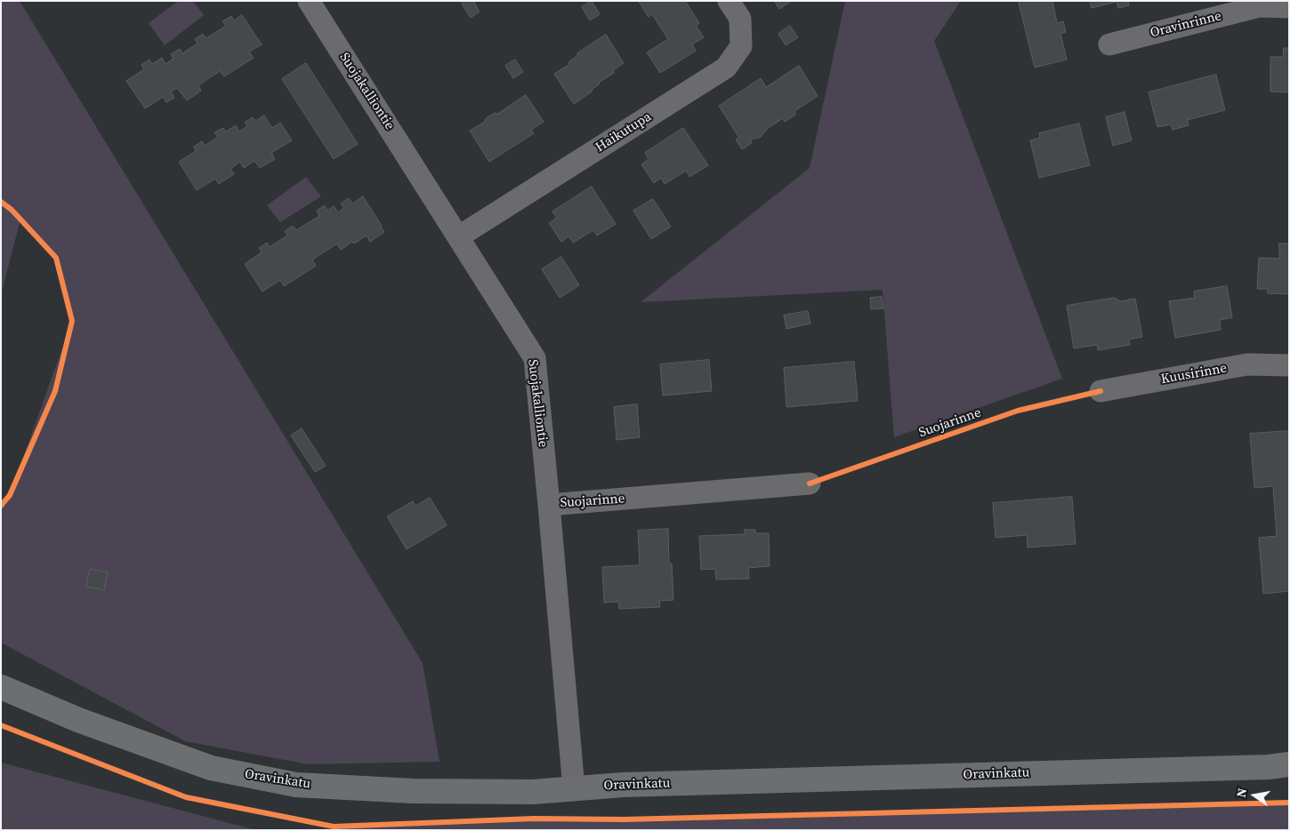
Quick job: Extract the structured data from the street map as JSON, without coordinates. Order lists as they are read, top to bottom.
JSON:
{
  "streets": {
    "street": [
      "Oravinrinne",
      "Suojakalliontie",
      "Haikutupa",
      "Kuusirinne",
      "Suojarinne",
      "Oravinkatu"
    ]
  },
  "crossings": [
    ["Suojakalliontie", "Haikutupa"],
    ["Suojakalliontie", "Suojarinne"],
    ["Suojakalliontie", "Oravinkatu"]
  ],
  "north": "left"
}
